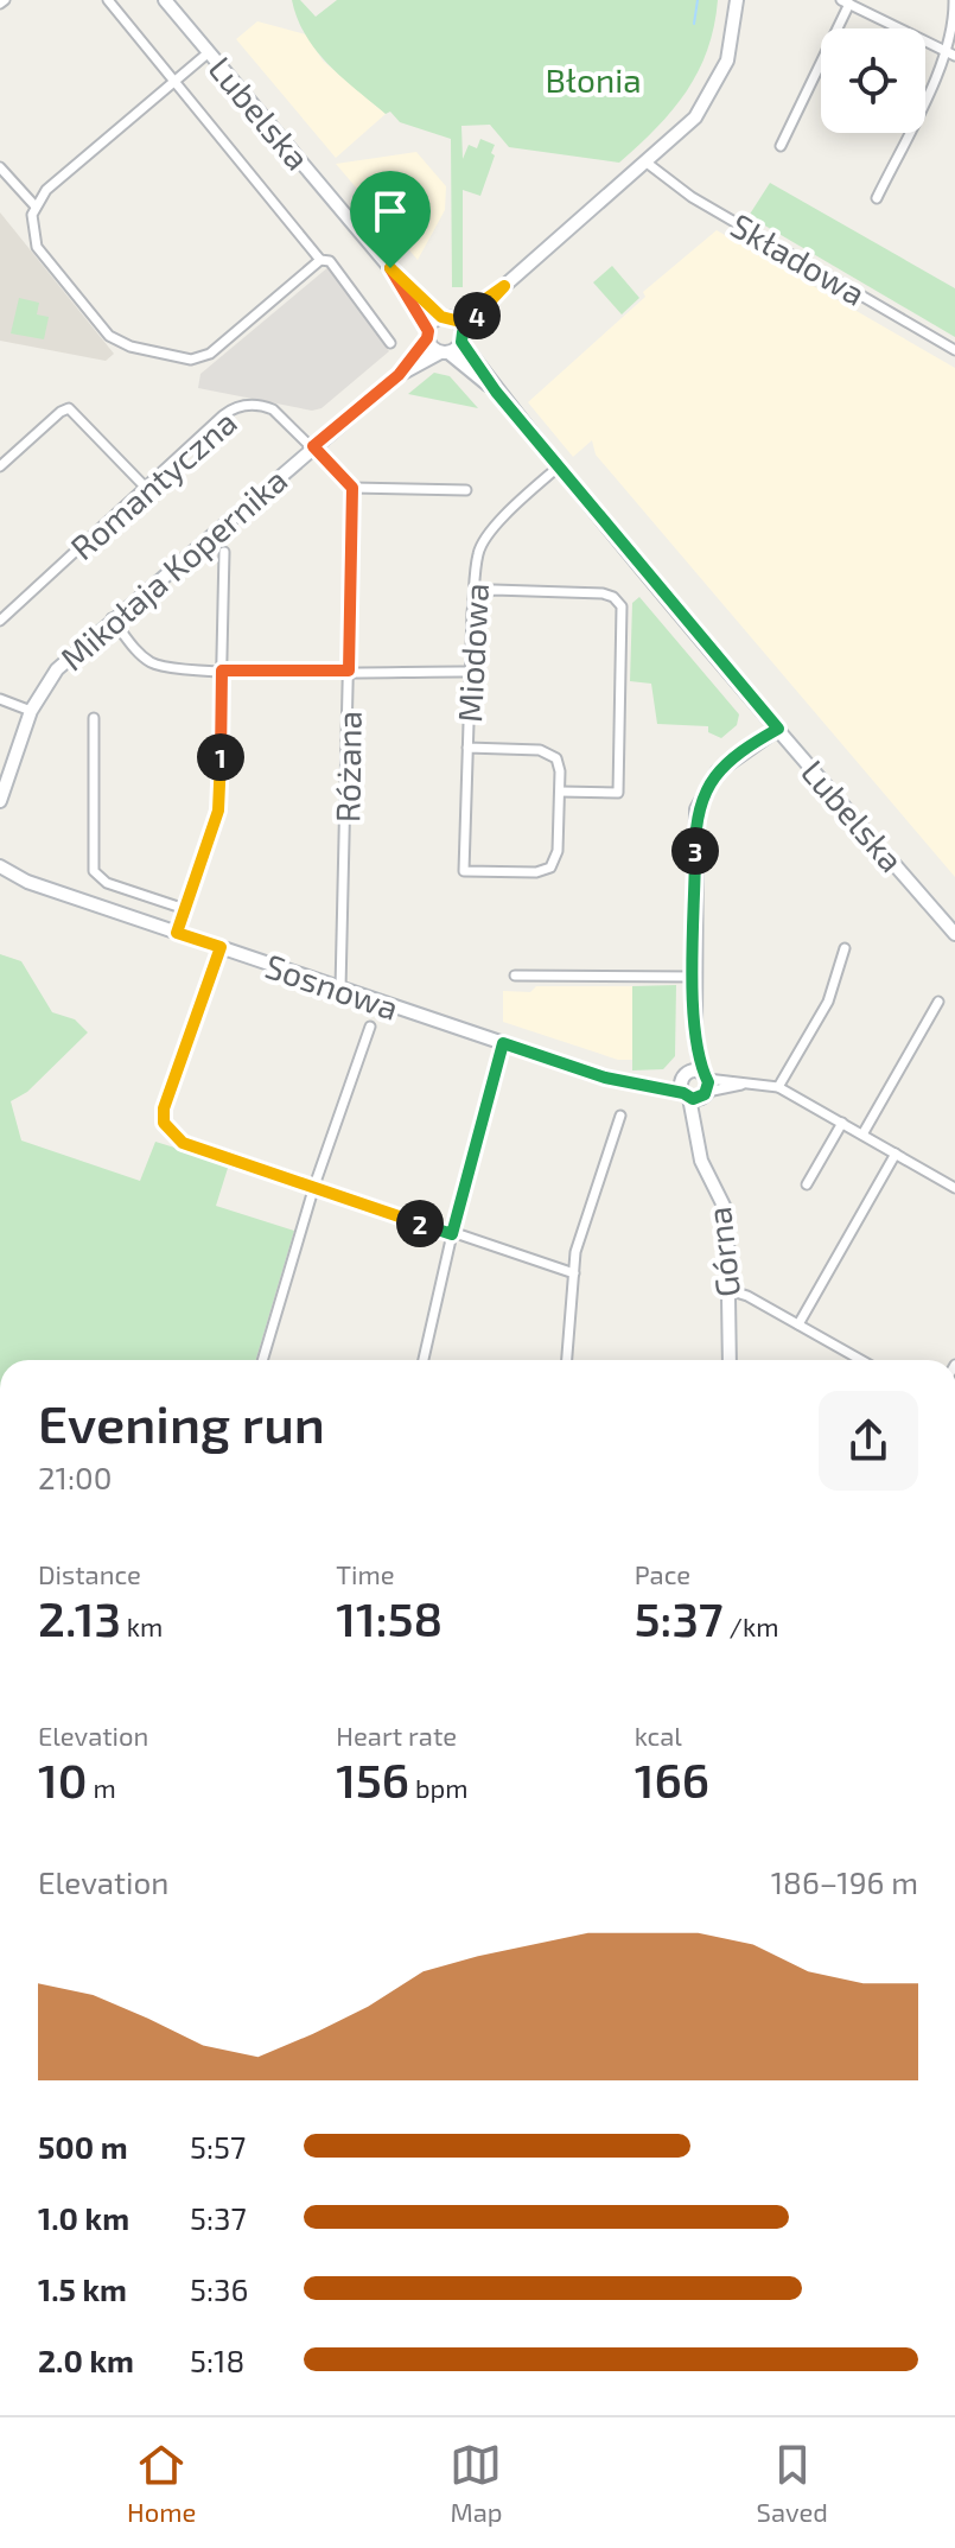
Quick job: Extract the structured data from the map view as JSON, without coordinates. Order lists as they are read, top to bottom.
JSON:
{
  "streets": {
    "street": [
      "Lubelska",
      "Składowa",
      "Romantyczna",
      "Mikołaja Kopernika",
      "Miodowa",
      "Różana",
      "Sosnowa",
      "Górna"
    ]
  },
  "crossings": [
    ["Lubelska", "Mikołaja Kopernika"],
    ["Lubelska", "Miodowa"],
    ["Lubelska", "Górna"],
    ["Romantyczna", "Mikołaja Kopernika"],
    ["Różana", "Sosnowa"],
    ["Sosnowa", "Górna"]
  ],
  "parks": ["Błonia"],
  "page": {
    "pins": [
      "4",
      "1",
      "3",
      "2"
    ],
    "heading": ["Evening run", "21:00"],
    "stats": [
      ["Distance", "2.13 km"],
      ["Time", "11:58"],
      ["Pace", "5:37 /km"],
      ["Elevation", "10 m"],
      ["Heart rate", "156 bpm"],
      ["kcal", "166"]
    ],
    "chart": ["Elevation", "186–196 m"],
    "list": [
      {
        "name": "500 m",
        "note": "5:57"
      },
      {
        "name": "1.0 km",
        "note": "5:37"
      },
      {
        "name": "1.5 km",
        "note": "5:36"
      },
      {
        "name": "2.0 km",
        "note": "5:18"
      }
    ],
    "tabs": ["Home", "Map", "Saved"]
  }
}
